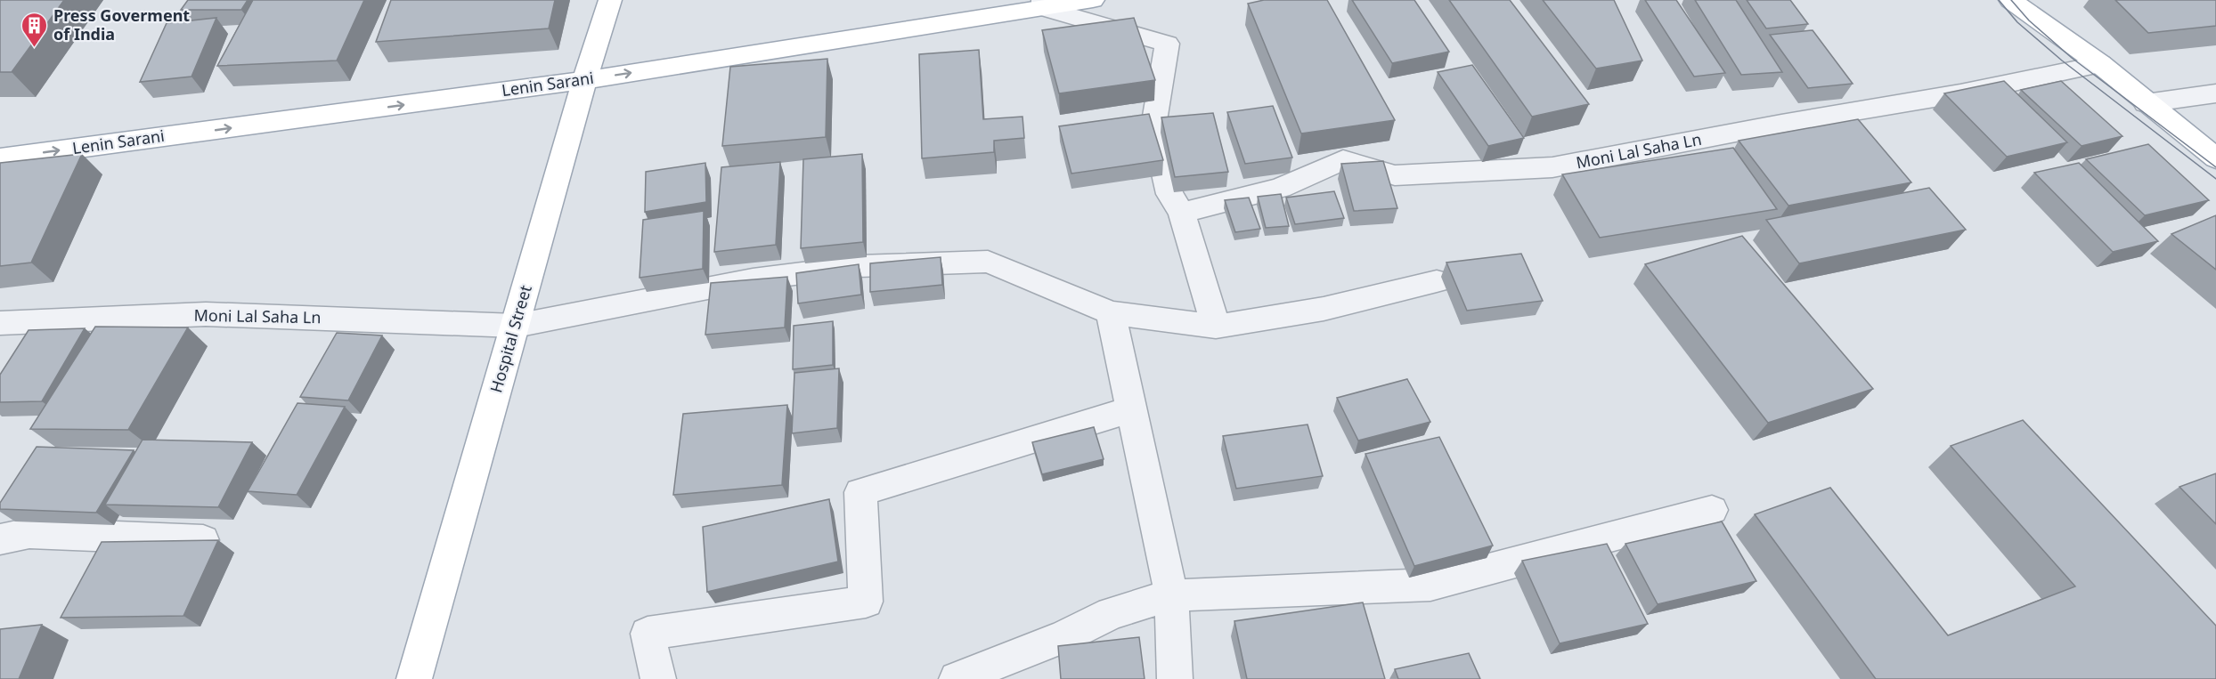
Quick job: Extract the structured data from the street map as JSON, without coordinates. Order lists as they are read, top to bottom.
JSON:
{
  "streets": {
    "main road": ["Lenin Sarani", "Hospital Street"],
    "street": ["Moni Lal Saha Ln"]
  },
  "crossings": [
    ["Lenin Sarani", "Hospital Street"],
    ["Moni Lal Saha Ln", "Hospital Street"]
  ],
  "one_way": ["Lenin Sarani"],
  "places": {
    "building": ["Press Goverment of India"]
  }
}
